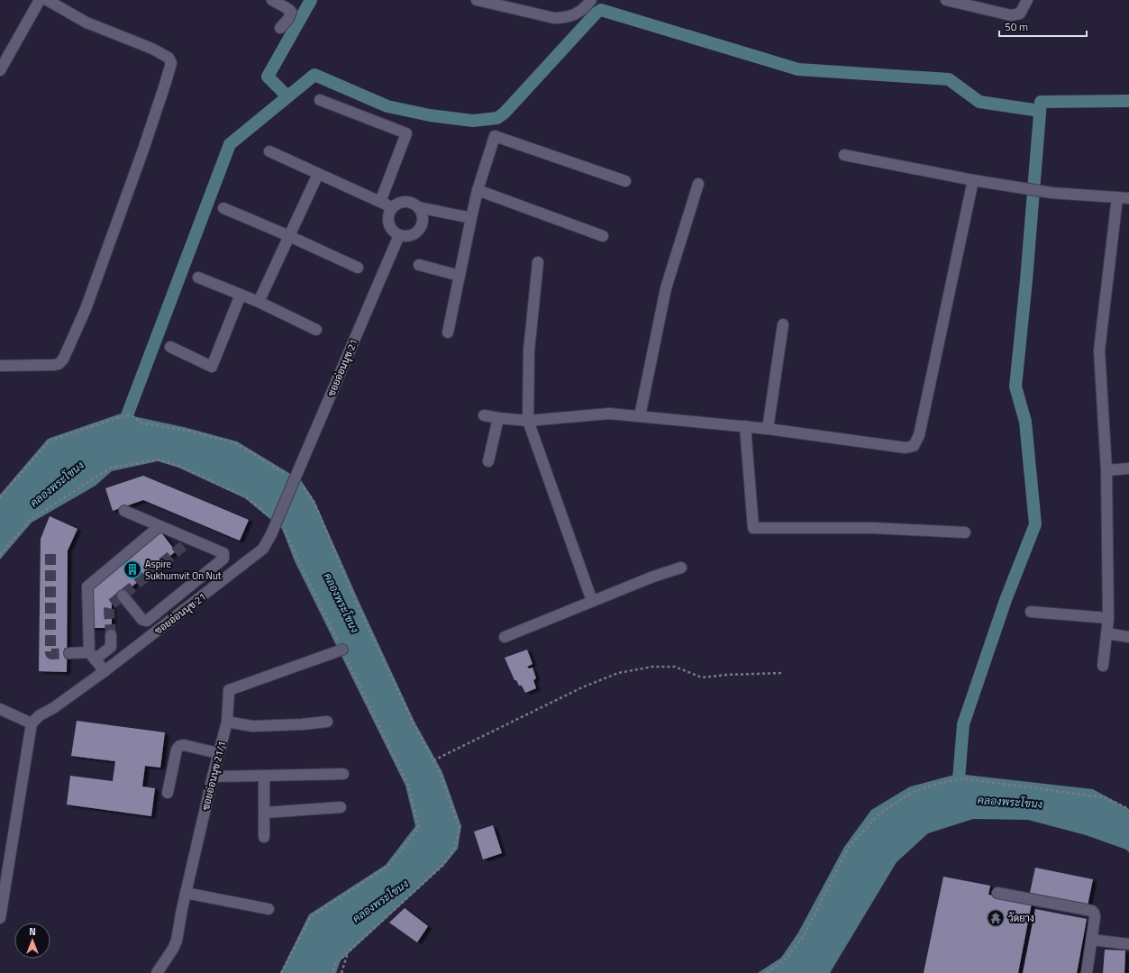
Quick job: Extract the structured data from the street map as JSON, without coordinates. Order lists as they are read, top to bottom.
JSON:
{
  "streets": {
    "street": ["ซอยอ่อนนุช 21", "ซอยอ่อนนุช 21/1"]
  },
  "water": ["คลองพระโขนง"],
  "places": {
    "building": ["Aspire Sukhumvit On Nut"],
    "temple": ["วัดยาง"]
  },
  "scale_bar": "50 m",
  "north": "top"
}
